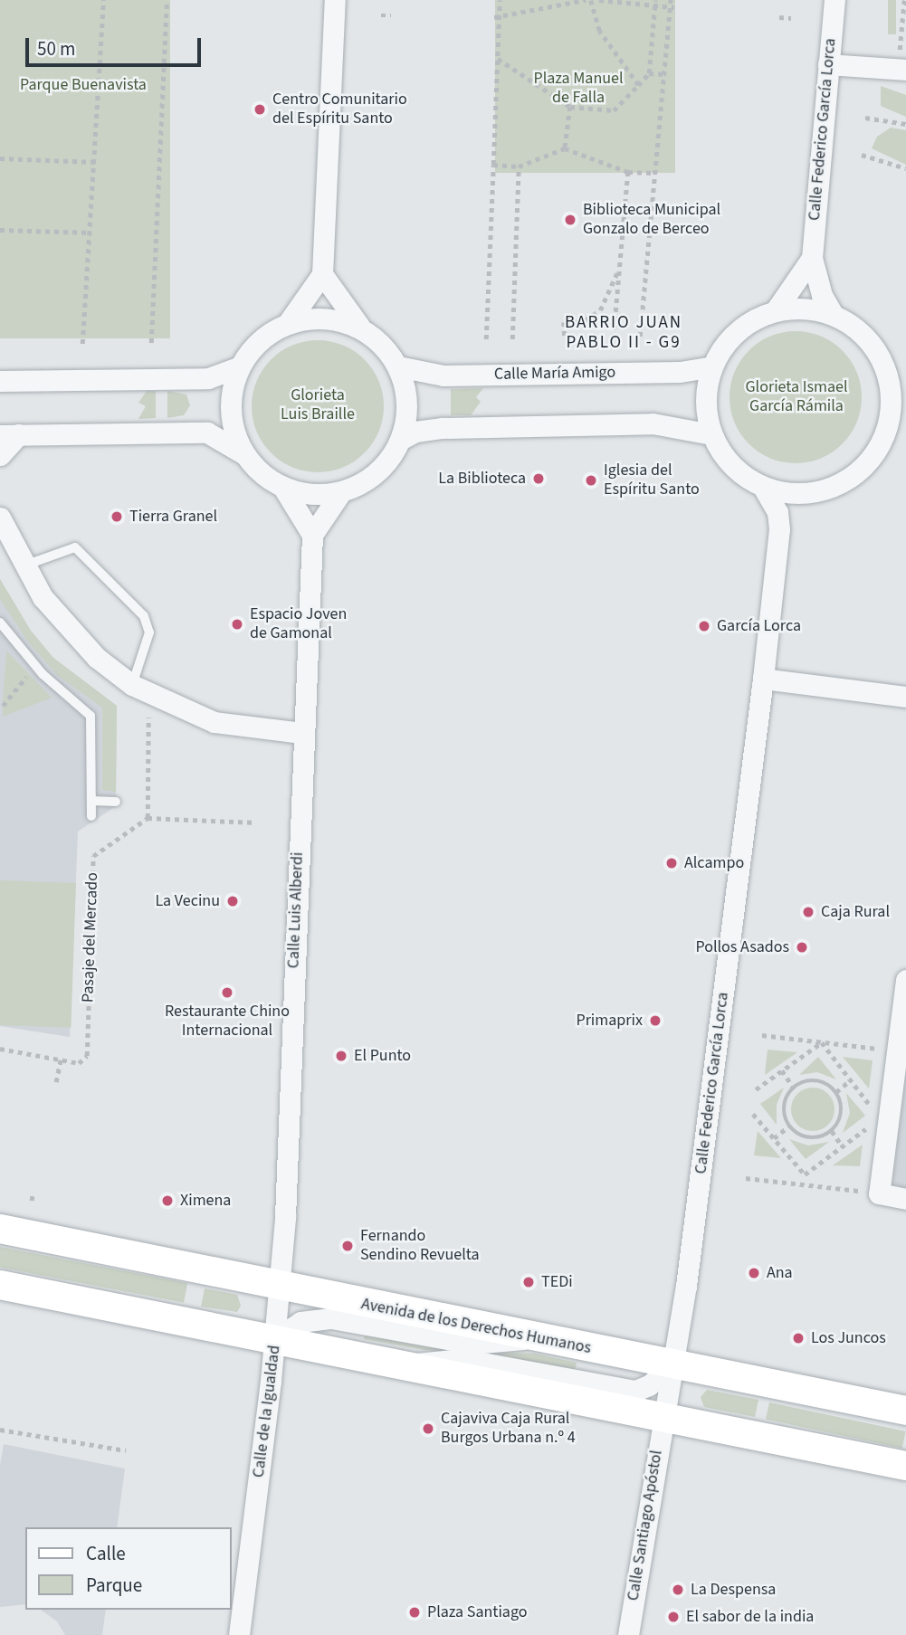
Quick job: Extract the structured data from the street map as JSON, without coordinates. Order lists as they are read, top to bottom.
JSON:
{
  "streets": {
    "street": [
      "Calle Federico García Lorca",
      "Calle María Amigo",
      "Calle Luis Alberdi",
      "Avenida de los Derechos Humanos",
      "Calle de la Igualdad",
      "Calle Santiago Apóstol"
    ],
    "path": ["Pasaje del Mercado"]
  },
  "crossings": [
    ["Calle Federico García Lorca", "Calle María Amigo"],
    ["Calle Federico García Lorca", "Avenida de los Derechos Humanos"],
    ["Calle Luis Alberdi", "Avenida de los Derechos Humanos"],
    ["Avenida de los Derechos Humanos", "Calle de la Igualdad"]
  ],
  "districts": ["BARRIO JUAN PABLO II - G9"],
  "parks": [
    "Plaza Manuel de Falla",
    "Parque Buenavista",
    "Glorieta Ismael García Rámila",
    "Glorieta Luis Braille"
  ],
  "places": [
    "Centro Comunitario del Espíritu Santo",
    "Biblioteca Municipal Gonzalo de Berceo",
    "La Biblioteca",
    "Iglesia del Espíritu Santo",
    "Tierra Granel",
    "Espacio Joven de Gamonal",
    "García Lorca",
    "Alcampo",
    "La Vecinu",
    "Caja Rural",
    "Pollos Asados",
    "Restaurante Chino Internacional",
    "Primaprix",
    "El Punto",
    "Ximena",
    "Fernando Sendino Revuelta",
    "Ana",
    "TEDi",
    "Los Juncos",
    "Cajaviva Caja Rural Burgos Urbana n.º 4",
    "La Despensa",
    "Plaza Santiago",
    "El sabor de la india"
  ],
  "legend": ["Calle", "Parque"],
  "scale_bar": "50 m"
}
